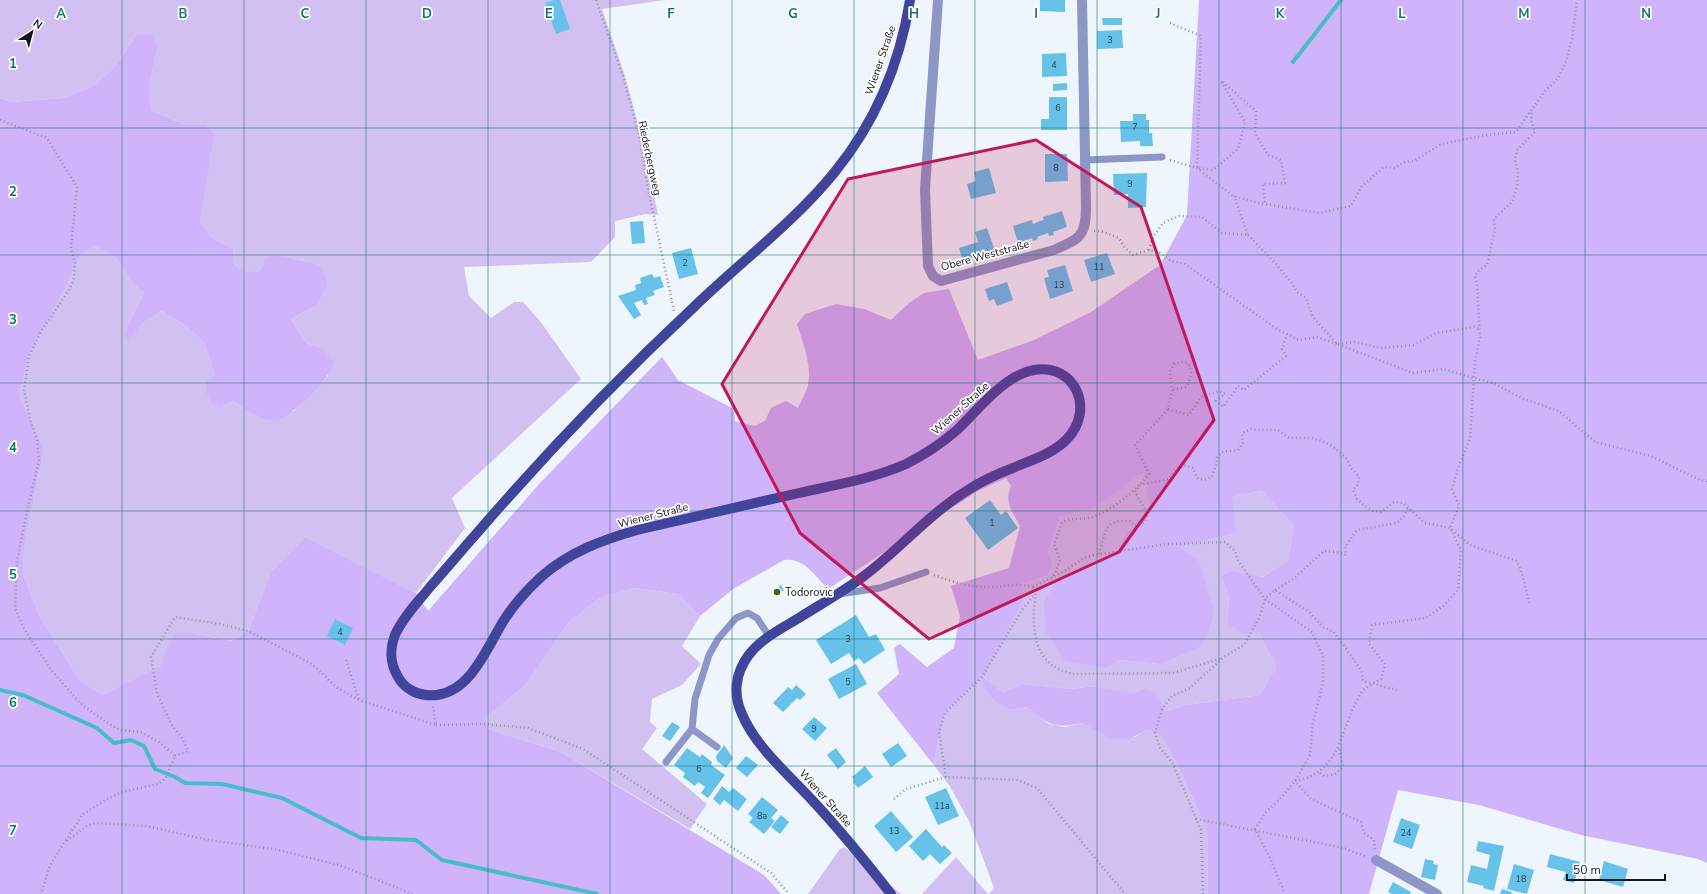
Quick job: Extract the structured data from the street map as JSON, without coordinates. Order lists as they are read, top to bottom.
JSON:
{
  "streets": {
    "main road": ["Wiener Straße"],
    "street": ["Obere Weststraße"],
    "path": ["Riederbergweg"]
  },
  "crossings": [
    ["Wiener Straße", "Riederbergweg"]
  ],
  "places": ["Todorovic"],
  "house_numbers": [
    "3",
    "4",
    "6",
    "7",
    "8",
    "9",
    "2",
    "11",
    "13",
    "1",
    "4",
    "3",
    "5",
    "9",
    "6",
    "11a",
    "8a",
    "13",
    "24",
    "18"
  ],
  "scale_bar": "50 m",
  "north": "top right",
  "grid": {
    "columns": [
      "A",
      "B",
      "C",
      "D",
      "E",
      "F",
      "G",
      "H",
      "I",
      "J",
      "K",
      "L",
      "M",
      "N"
    ],
    "rows": [
      "1",
      "2",
      "3",
      "4",
      "5",
      "6",
      "7"
    ]
  }
}
